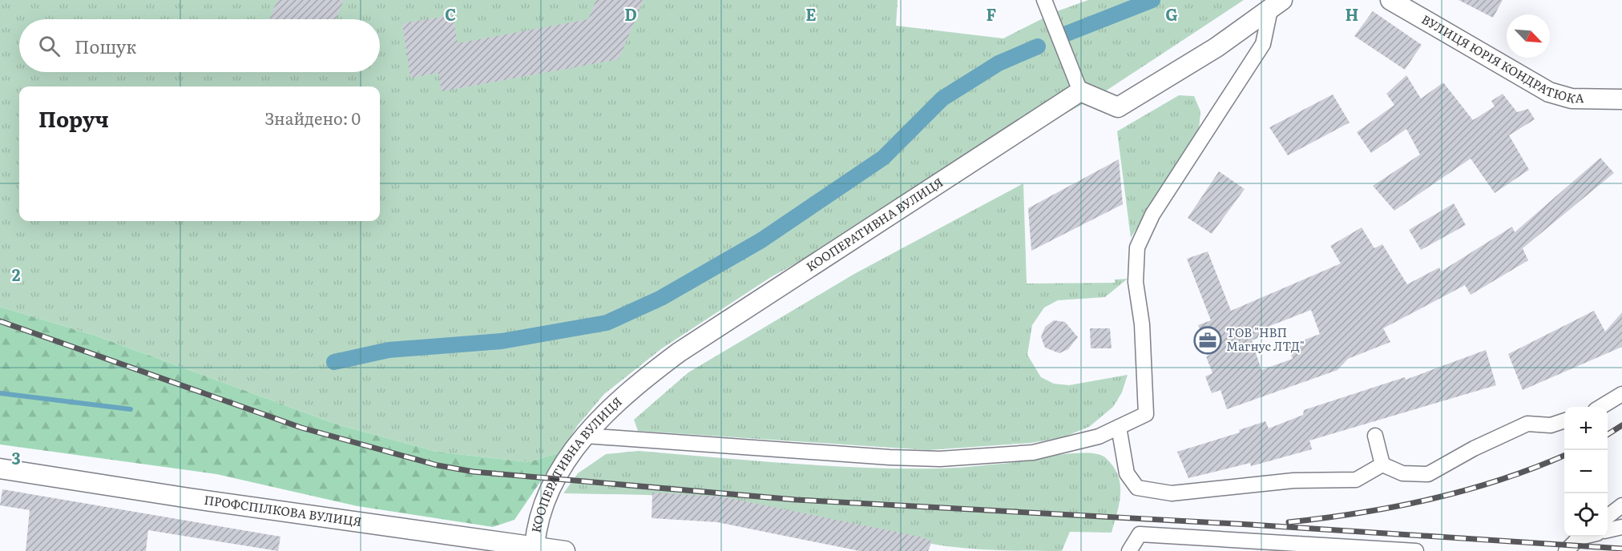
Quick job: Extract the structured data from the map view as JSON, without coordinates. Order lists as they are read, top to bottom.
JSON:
{
  "streets": {
    "street": ["ВУЛИЦЯ ЮРІЯ КОНДРАТЮКА", "КООПЕРАТИВНА ВУЛИЦЯ", "ПРОФСПІЛКОВА ВУЛИЦЯ"]
  },
  "crossings": [
    ["КООПЕРАТИВНА ВУЛИЦЯ", "ПРОФСПІЛКОВА ВУЛИЦЯ"]
  ],
  "places": {
    "office": ["ТОВ \"НВП Магнус ЛТД\""]
  },
  "north": "bottom right",
  "page": {
    "search": "Пошук",
    "heading": ["Поруч", "Знайдено: 0"],
    "map_buttons": ["+", "−"]
  },
  "grid": {
    "columns": [
      "C",
      "D",
      "E",
      "F",
      "G",
      "H"
    ],
    "rows": ["2", "3"]
  }
}
